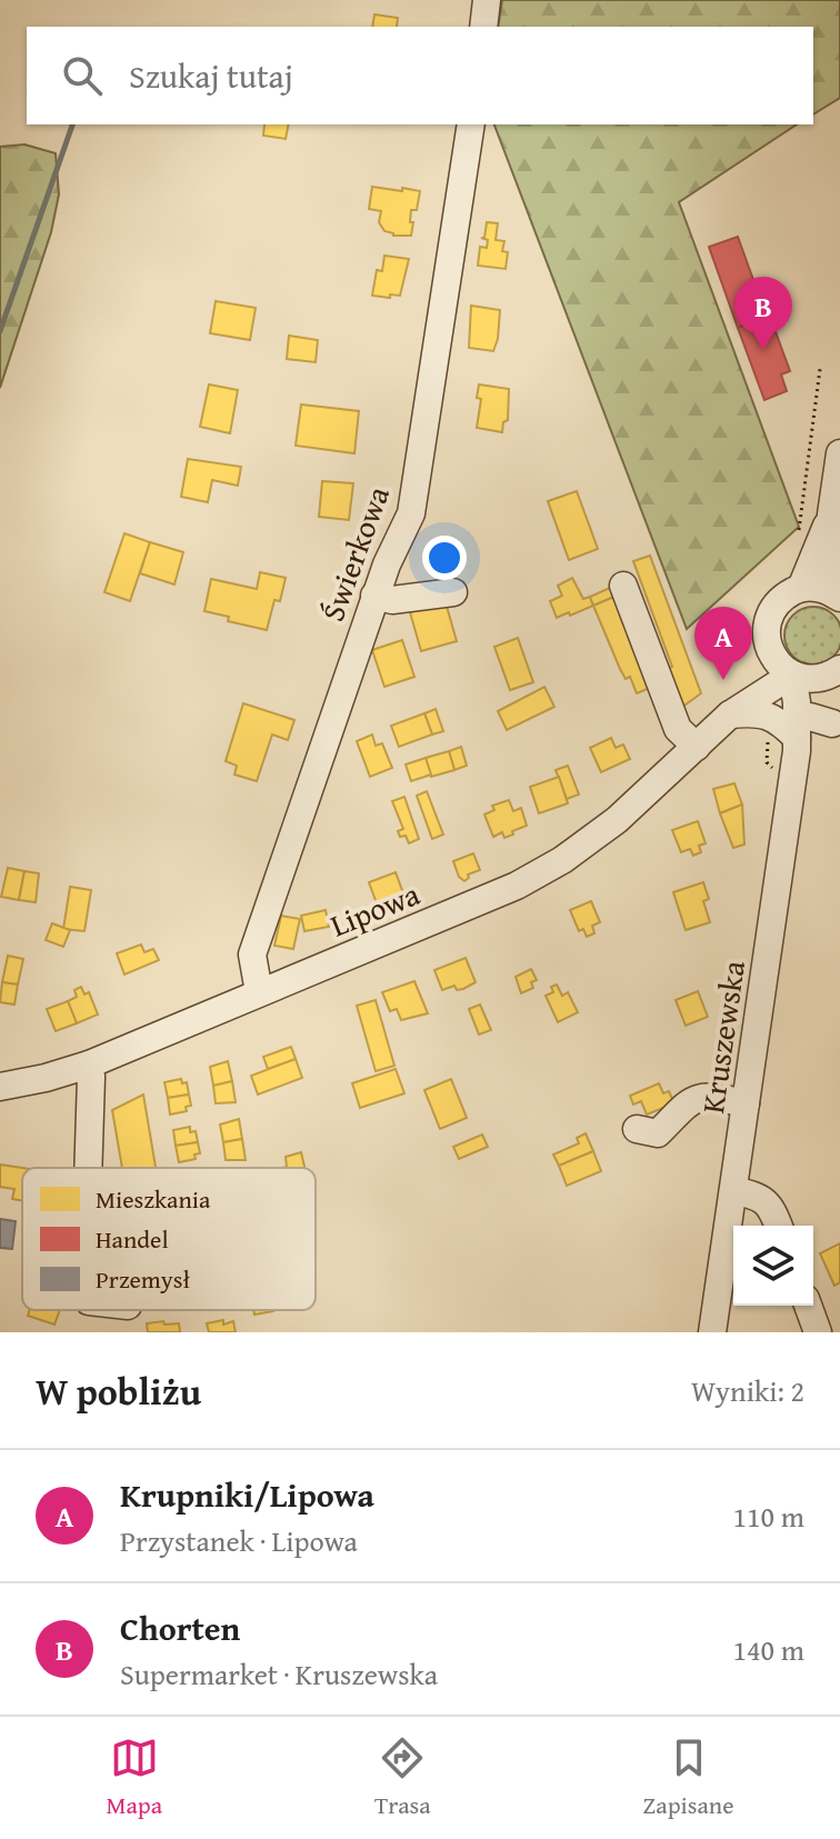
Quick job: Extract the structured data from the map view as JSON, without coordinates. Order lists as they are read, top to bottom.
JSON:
{
  "streets": {
    "street": ["Świerkowa", "Lipowa", "Kruszewska"]
  },
  "crossings": [
    ["Świerkowa", "Lipowa"],
    ["Lipowa", "Kruszewska"]
  ],
  "legend": ["Mieszkania", "Handel", "Przemysł"],
  "page": {
    "search": "Szukaj tutaj",
    "pins": ["B", "A"],
    "heading": ["W pobliżu", "Wyniki: 2"],
    "list": [
      {
        "mark": "A",
        "name": "Krupniki/Lipowa",
        "note": "Przystanek · Lipowa",
        "value": "110 m"
      },
      {
        "mark": "B",
        "name": "Chorten",
        "note": "Supermarket · Kruszewska",
        "value": "140 m"
      }
    ],
    "nav": ["Mapa", "Trasa", "Zapisane"]
  }
}
